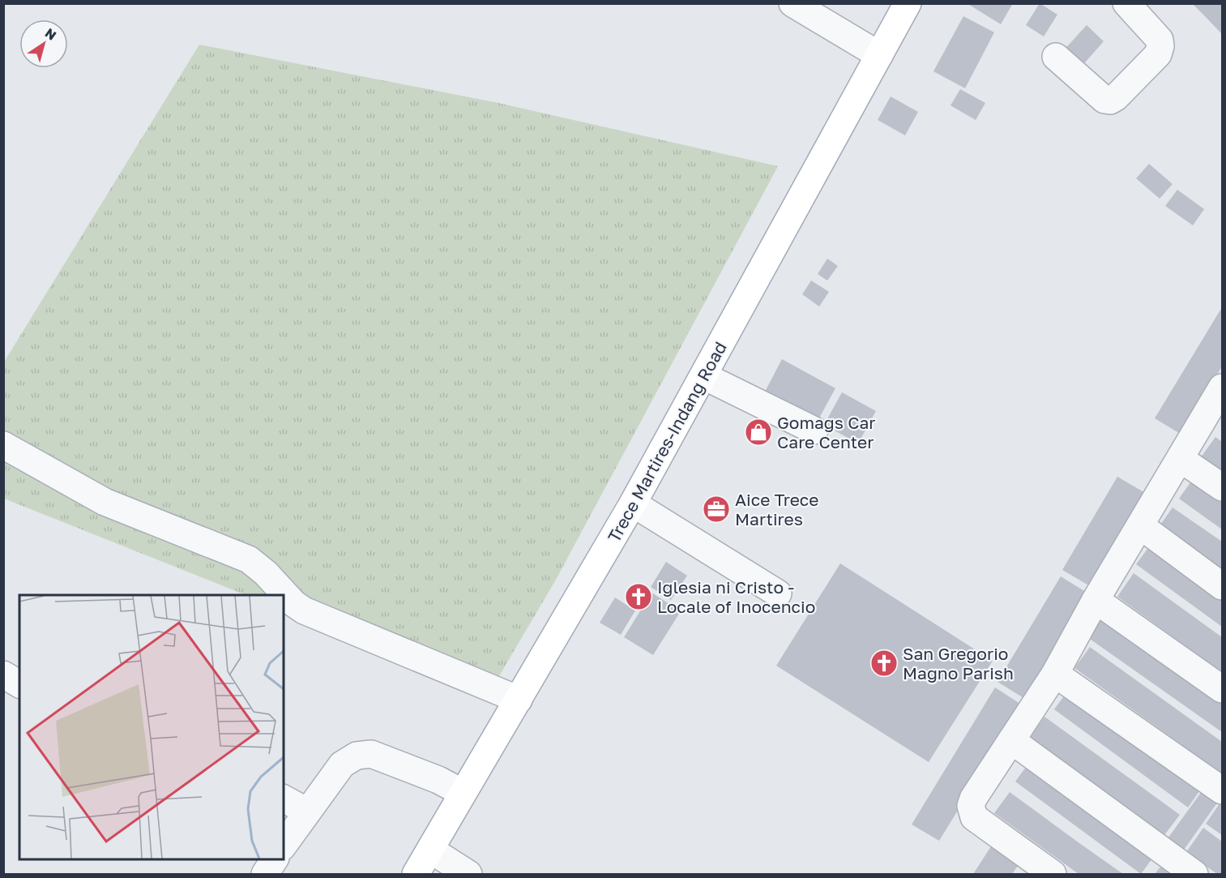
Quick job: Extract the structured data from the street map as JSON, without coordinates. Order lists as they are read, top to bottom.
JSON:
{
  "streets": {
    "main road": ["Trece Martires-Indang Road"]
  },
  "places": {
    "shop": ["Gomags Car Care Center"],
    "office": ["Aice Trece Martires"],
    "church": ["Iglesia ni Cristo - Locale of Inocencio", "San Gregorio Magno Parish"]
  },
  "north": "top right"
}
